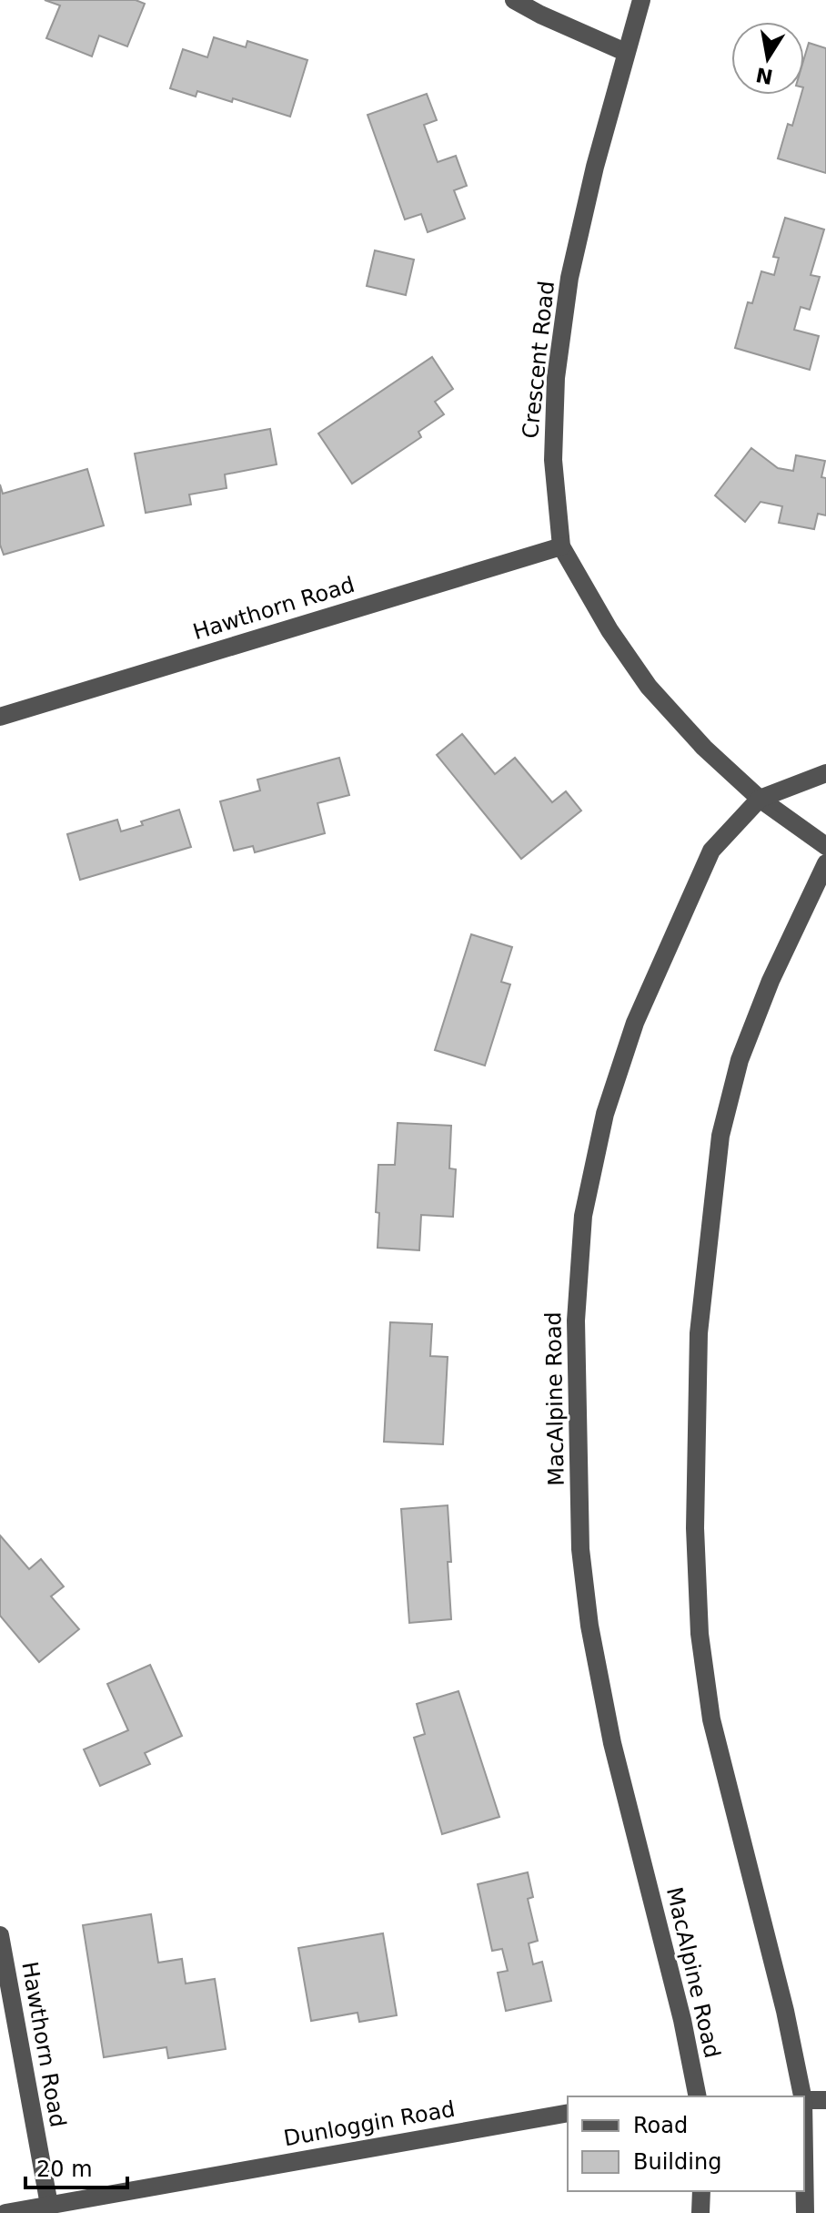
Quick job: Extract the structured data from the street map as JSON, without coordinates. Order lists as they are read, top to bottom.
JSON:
{
  "streets": {
    "street": [
      "Crescent Road",
      "Hawthorn Road",
      "MacAlpine Road",
      "Dunloggin Road"
    ]
  },
  "crossings": [
    ["Crescent Road", "Hawthorn Road"],
    ["Crescent Road", "MacAlpine Road"],
    ["Hawthorn Road", "Dunloggin Road"]
  ],
  "legend": ["Road", "Building"],
  "scale_bar": "20 m",
  "north": "bottom"
}
